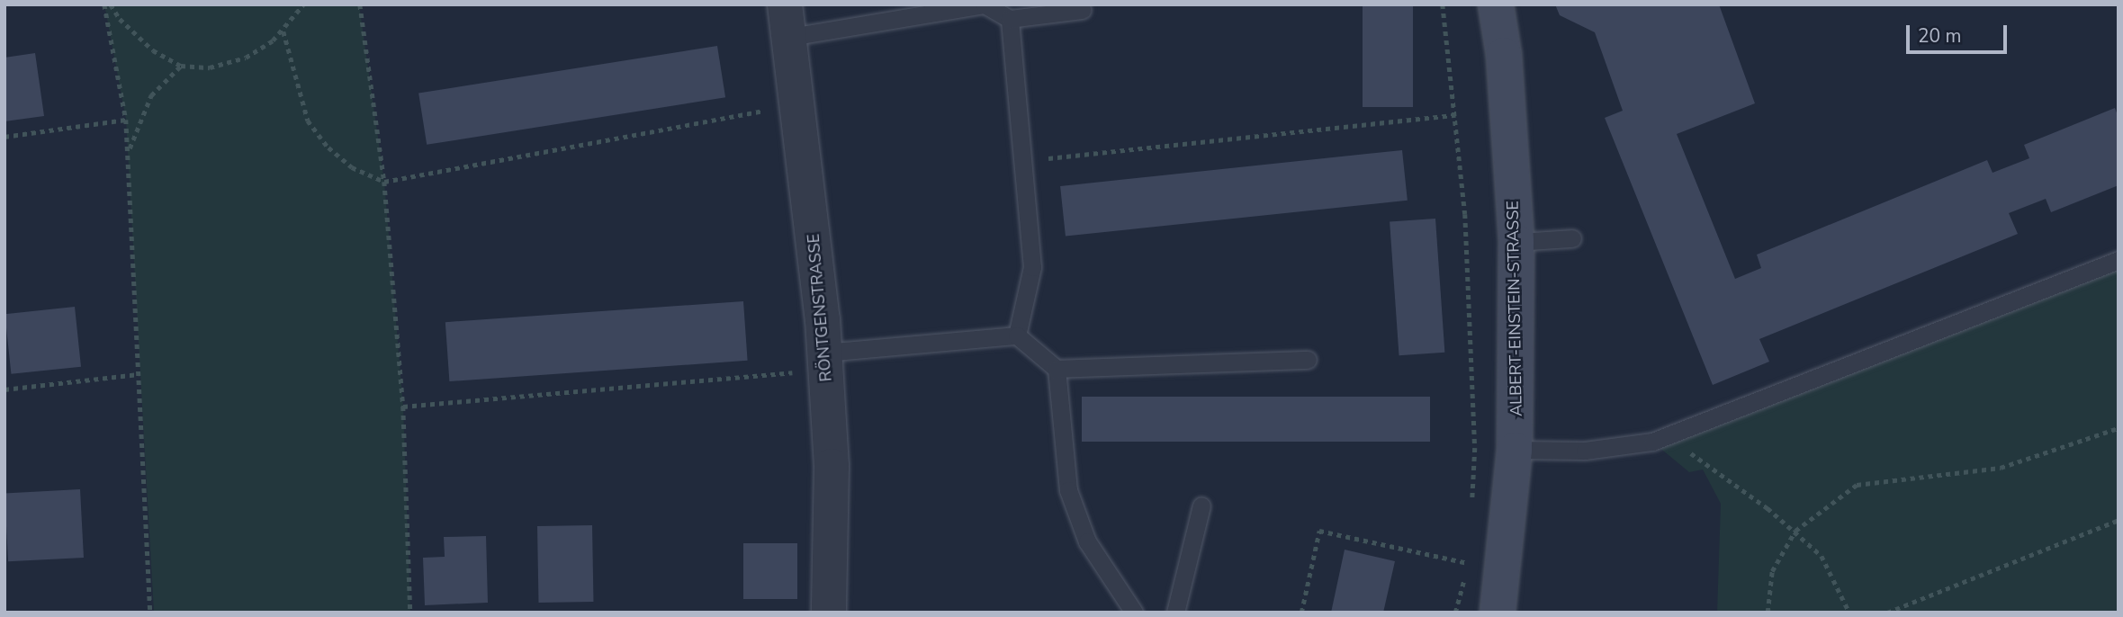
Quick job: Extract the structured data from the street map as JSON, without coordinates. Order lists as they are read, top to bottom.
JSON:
{
  "streets": {
    "street": ["RÖNTGENSTRASSE", "ALBERT-EINSTEIN-STRASSE"]
  },
  "scale_bar": "20 m"
}
